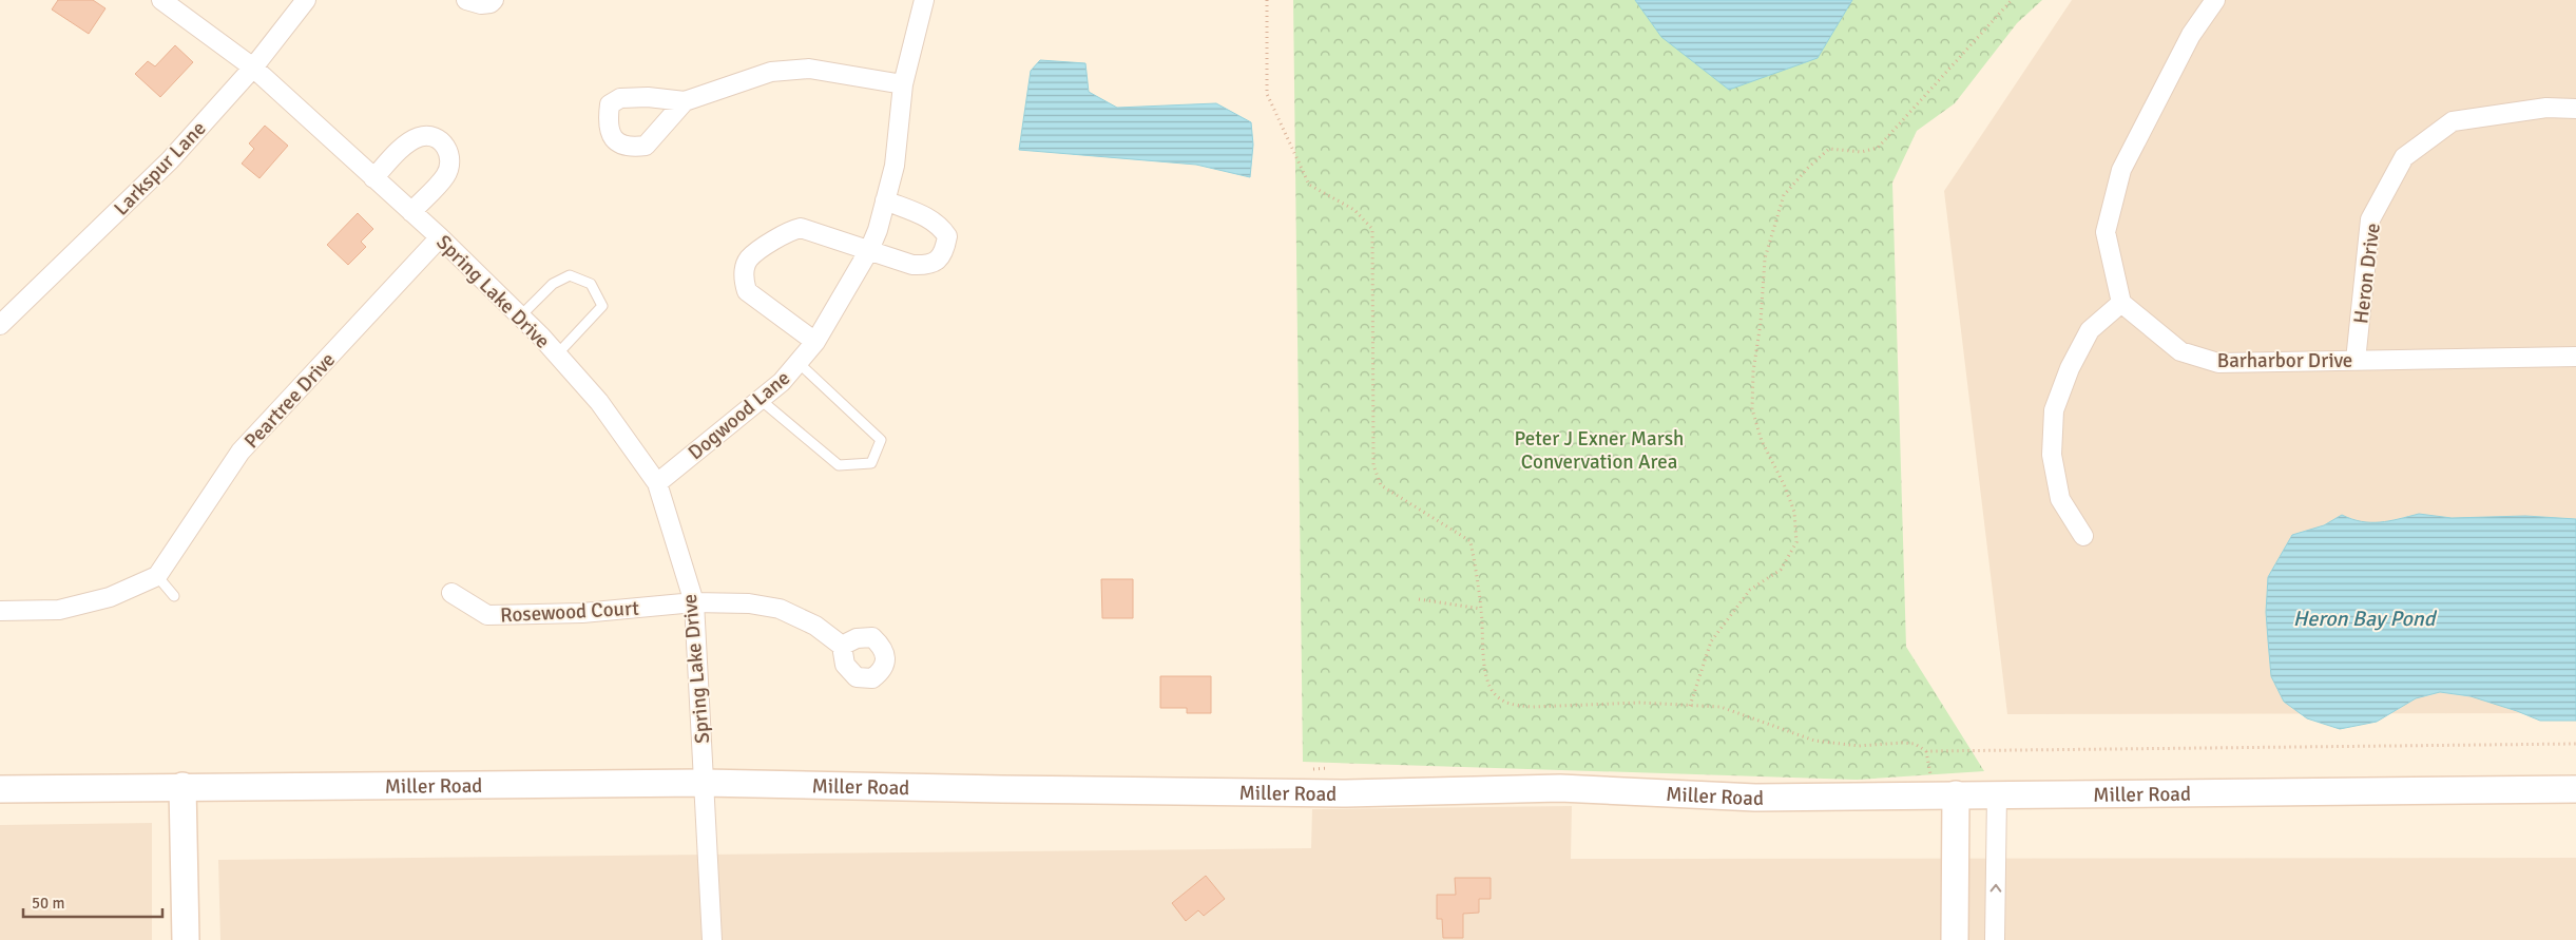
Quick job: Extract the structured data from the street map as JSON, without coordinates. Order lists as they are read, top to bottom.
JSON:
{
  "streets": {
    "street": [
      "Larkspur Lane",
      "Heron Drive",
      "Spring Lake Drive",
      "Barharbor Drive",
      "Peartree Drive",
      "Dogwood Lane",
      "Rosewood Court",
      "Miller Road"
    ]
  },
  "crossings": [
    ["Larkspur Lane", "Spring Lake Drive"],
    ["Heron Drive", "Barharbor Drive"],
    ["Spring Lake Drive", "Peartree Drive"],
    ["Spring Lake Drive", "Dogwood Lane"],
    ["Spring Lake Drive", "Rosewood Court"],
    ["Spring Lake Drive", "Miller Road"]
  ],
  "water": ["Heron Bay Pond"],
  "parks": ["Peter J Exner Marsh Convervation Area"],
  "scale_bar": "50 m"
}
